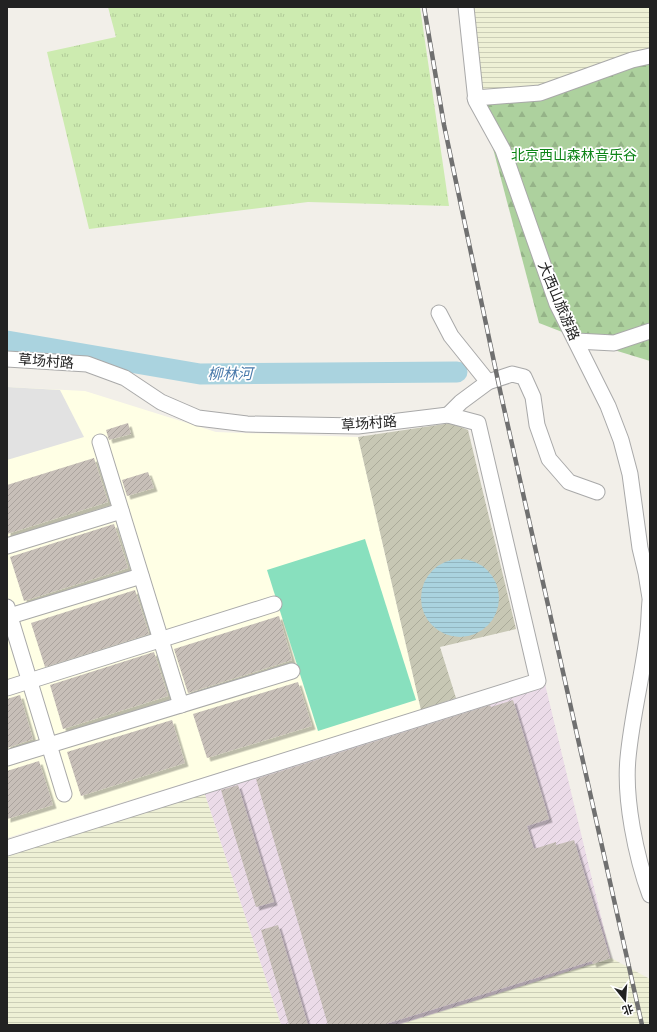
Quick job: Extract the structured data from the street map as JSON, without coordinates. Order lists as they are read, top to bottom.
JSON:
{
  "streets": {
    "street": ["大西山旅游路", "草场村路"]
  },
  "water": ["柳林河"],
  "parks": ["北京西山森林音乐谷"],
  "north": "bottom"
}
